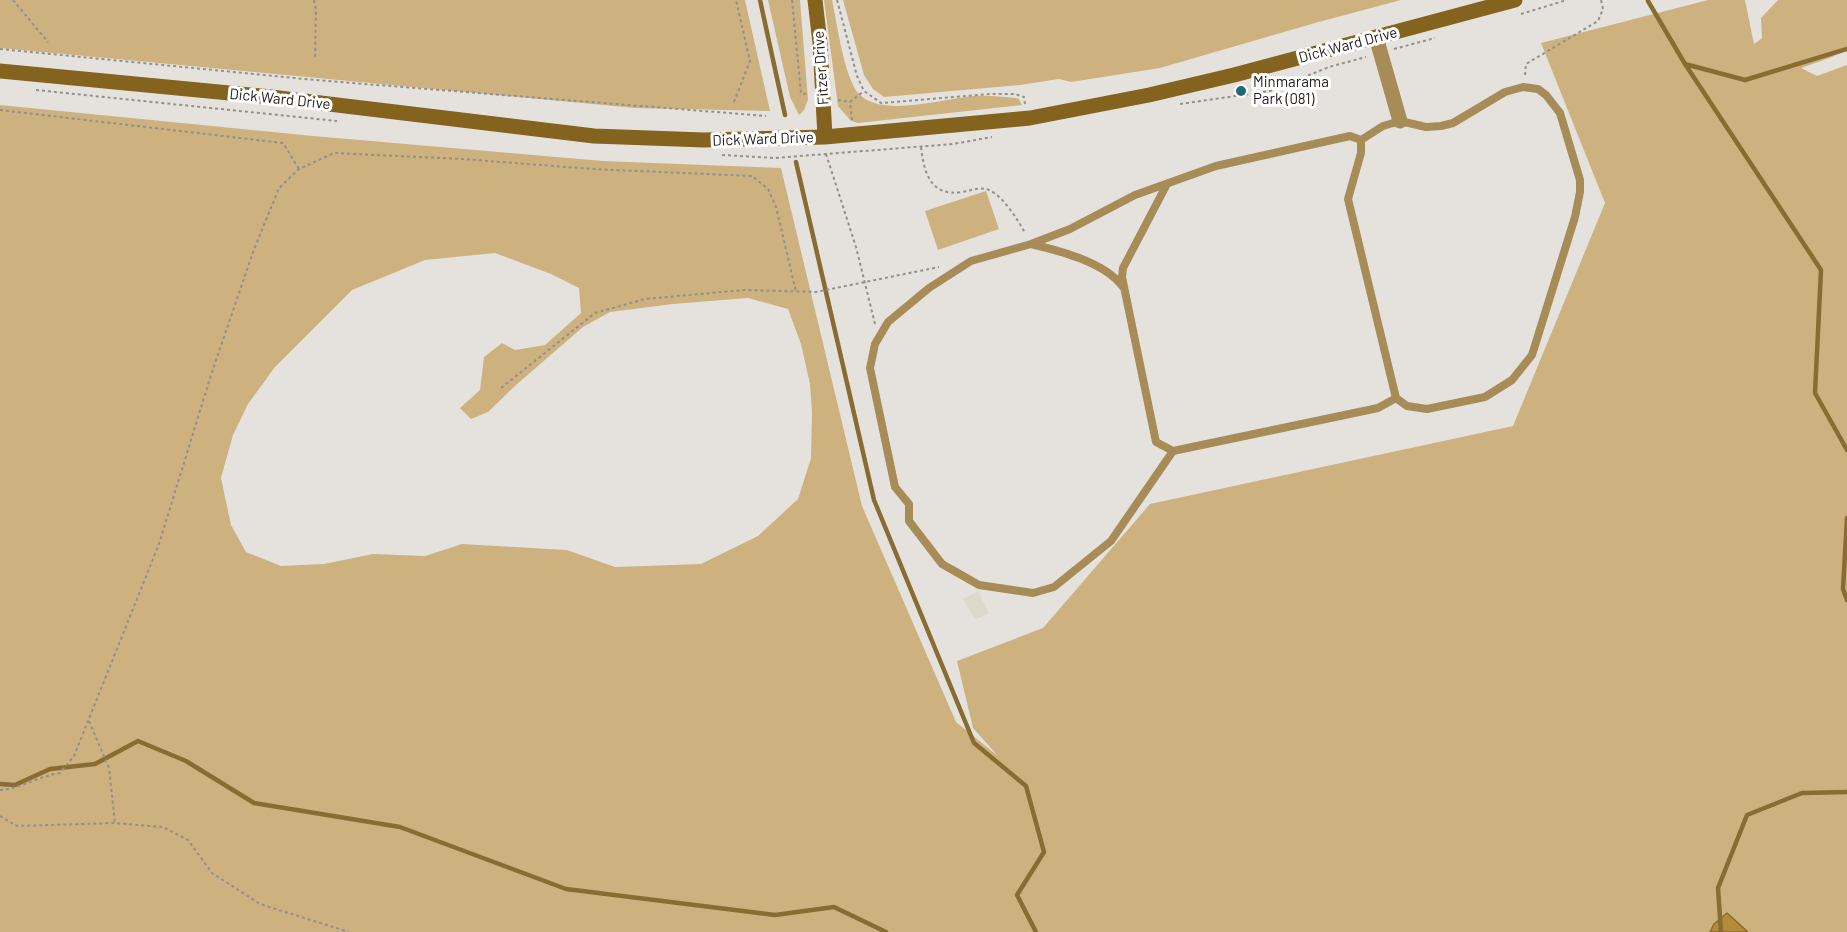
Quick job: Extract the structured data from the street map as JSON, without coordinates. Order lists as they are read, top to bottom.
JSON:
{
  "streets": {
    "street": ["Dick Ward Drive", "Fitzer Drive"]
  },
  "crossings": [
    ["Dick Ward Drive", "Fitzer Drive"]
  ],
  "places": ["Minmarama Park (081)"]
}
